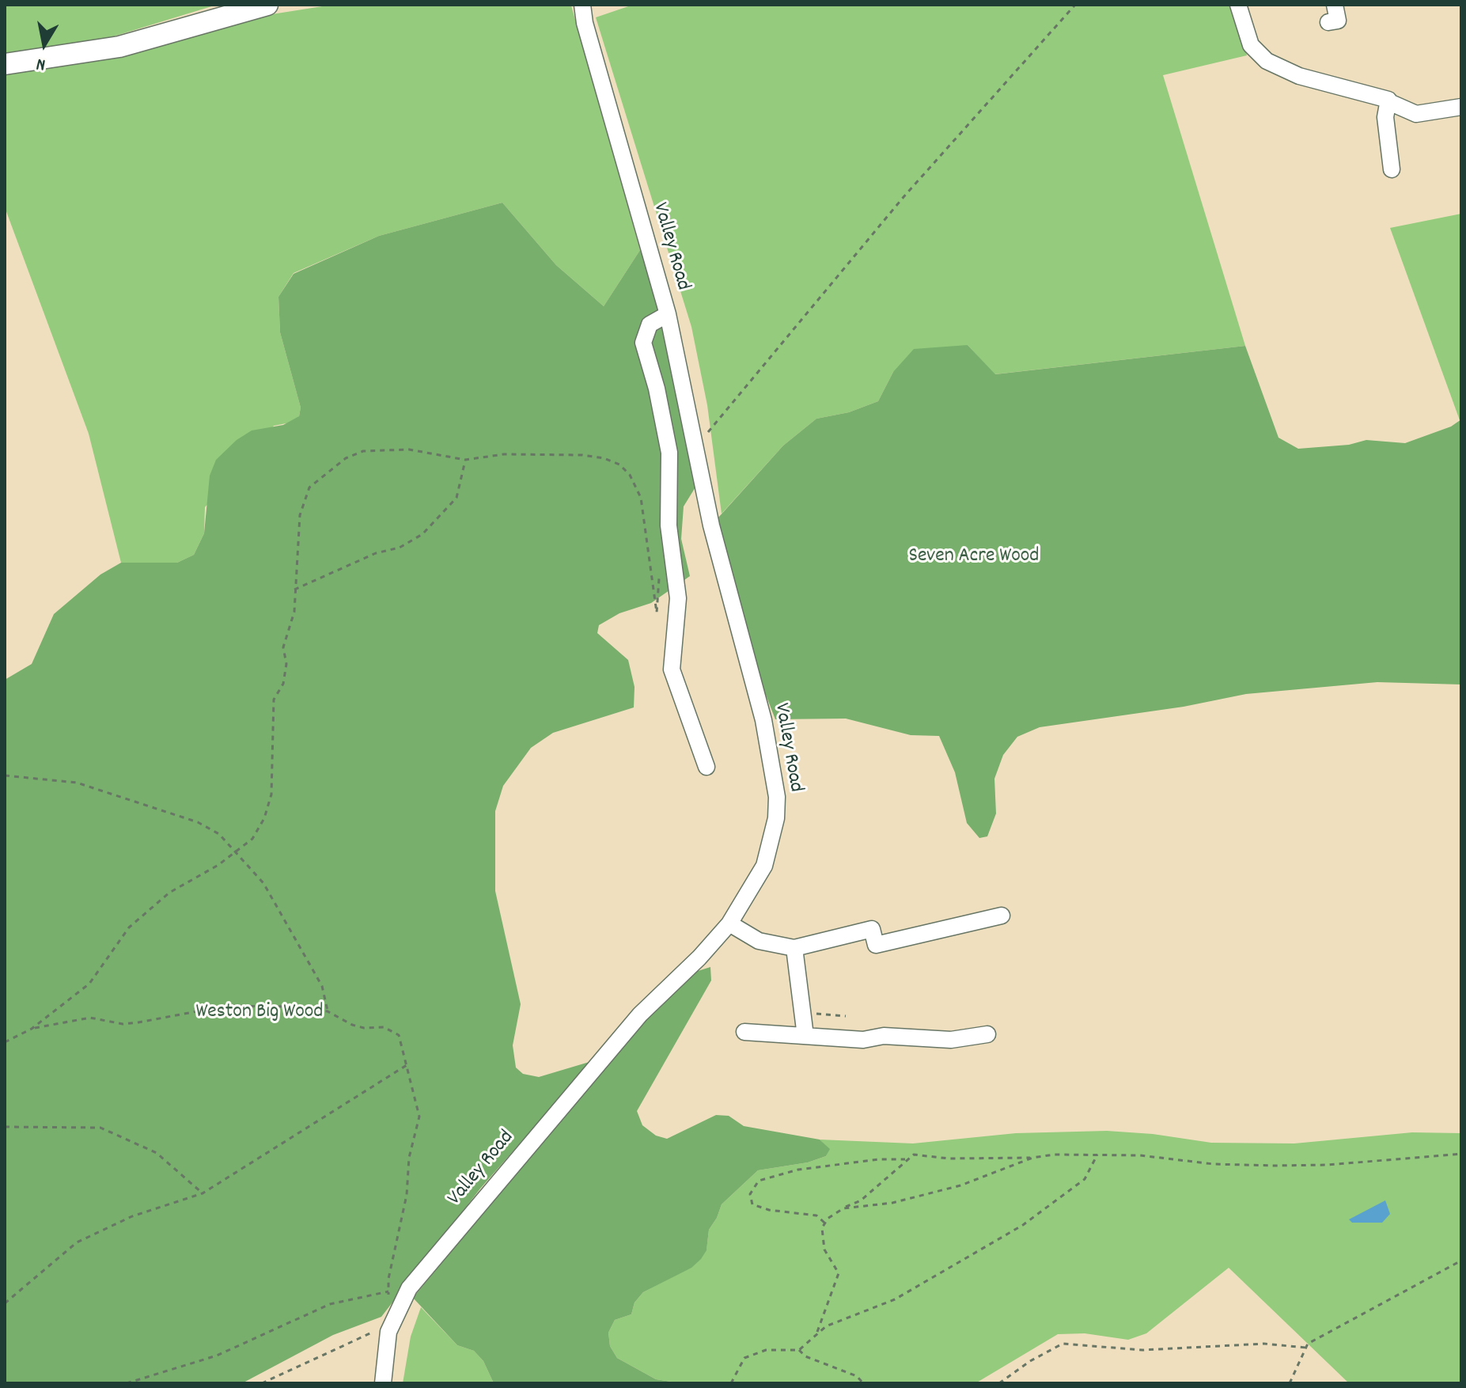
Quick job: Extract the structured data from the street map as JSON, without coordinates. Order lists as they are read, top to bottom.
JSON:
{
  "streets": {
    "street": ["Valley Road"]
  },
  "parks": ["Seven Acre Wood", "Weston Big Wood"],
  "north": "bottom"
}
